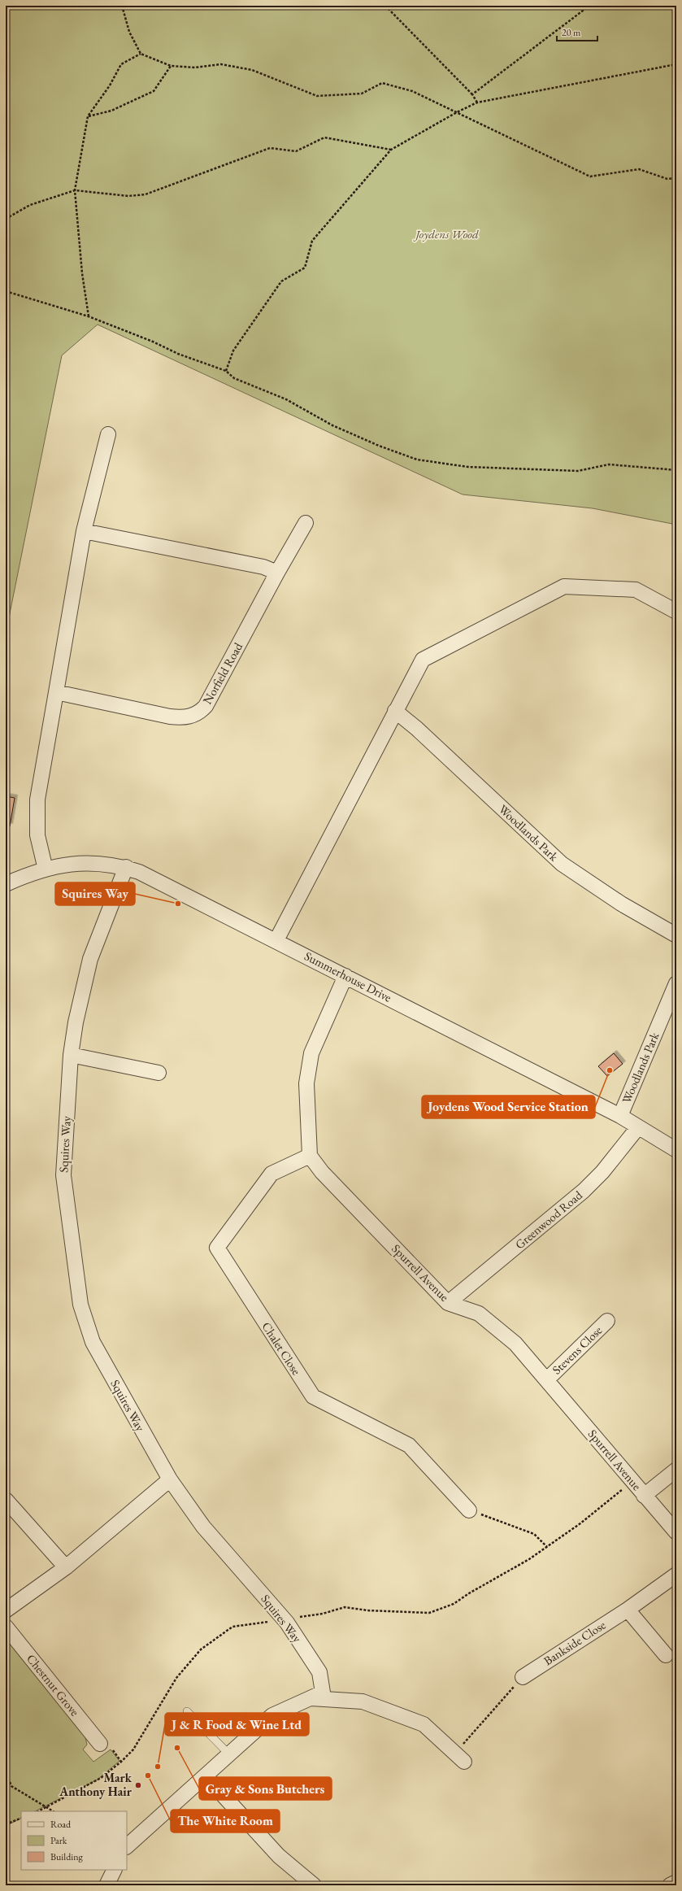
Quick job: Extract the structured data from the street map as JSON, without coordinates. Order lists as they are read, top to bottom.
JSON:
{
  "streets": {
    "street": [
      "Norfield Road",
      "Woodlands Park",
      "Summerhouse Drive",
      "Squires Way",
      "Greenwood Road",
      "Spurrell Avenue",
      "Chalet Close",
      "Stevens Close",
      "Bankside Close",
      "Chestnut Grove"
    ]
  },
  "crossings": [
    ["Woodlands Park", "Summerhouse Drive"],
    ["Summerhouse Drive", "Squires Way"],
    ["Summerhouse Drive", "Greenwood Road"],
    ["Greenwood Road", "Spurrell Avenue"],
    ["Spurrell Avenue", "Chalet Close"],
    ["Spurrell Avenue", "Stevens Close"]
  ],
  "parks": ["Joydens Wood"],
  "places": [
    "Squires Way",
    "Joydens Wood Service Station",
    "Gray & Sons Butchers",
    "J & R Food & Wine Ltd",
    "The White Room",
    "Mark Anthony Hair"
  ],
  "legend": ["Road", "Park", "Building"],
  "scale_bar": "20 m"
}
